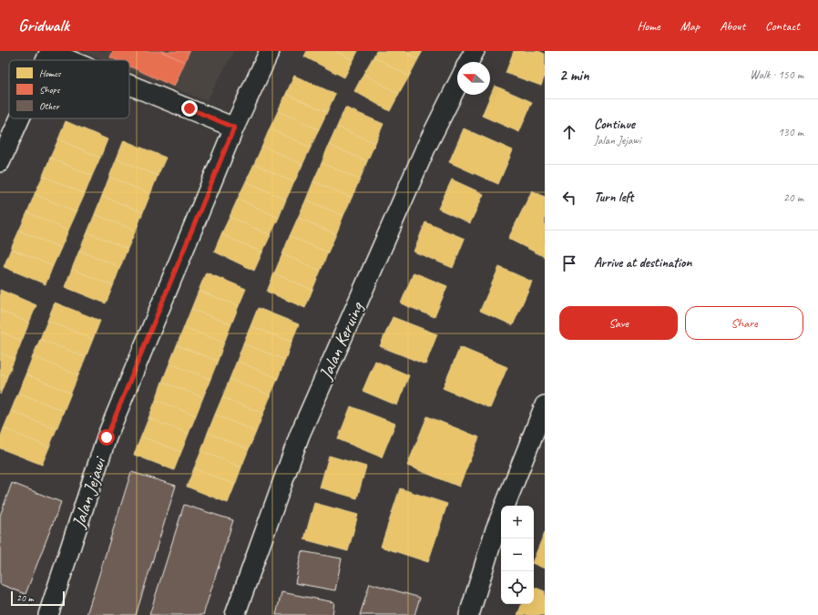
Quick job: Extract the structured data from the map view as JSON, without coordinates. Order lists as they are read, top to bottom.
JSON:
{
  "streets": {
    "street": ["Jalan Keruing", "Jalan Jejawi"]
  },
  "legend": ["Homes", "Shops", "Other"],
  "scale_bar": "20 m",
  "north": "left",
  "page": {
    "header": "Gridwalk",
    "nav": [
      "Home",
      "Map",
      "About",
      "Contact"
    ],
    "heading": ["2 min", "Walk · 150 m"],
    "list": [
      ["Continue", "Jalan Jejawi", "130 m"],
      ["Turn left", "20 m"],
      "Arrive at destination"
    ],
    "buttons": ["Save", "Share"],
    "map_buttons": ["+", "−"],
    "scale": "20 m"
  }
}
